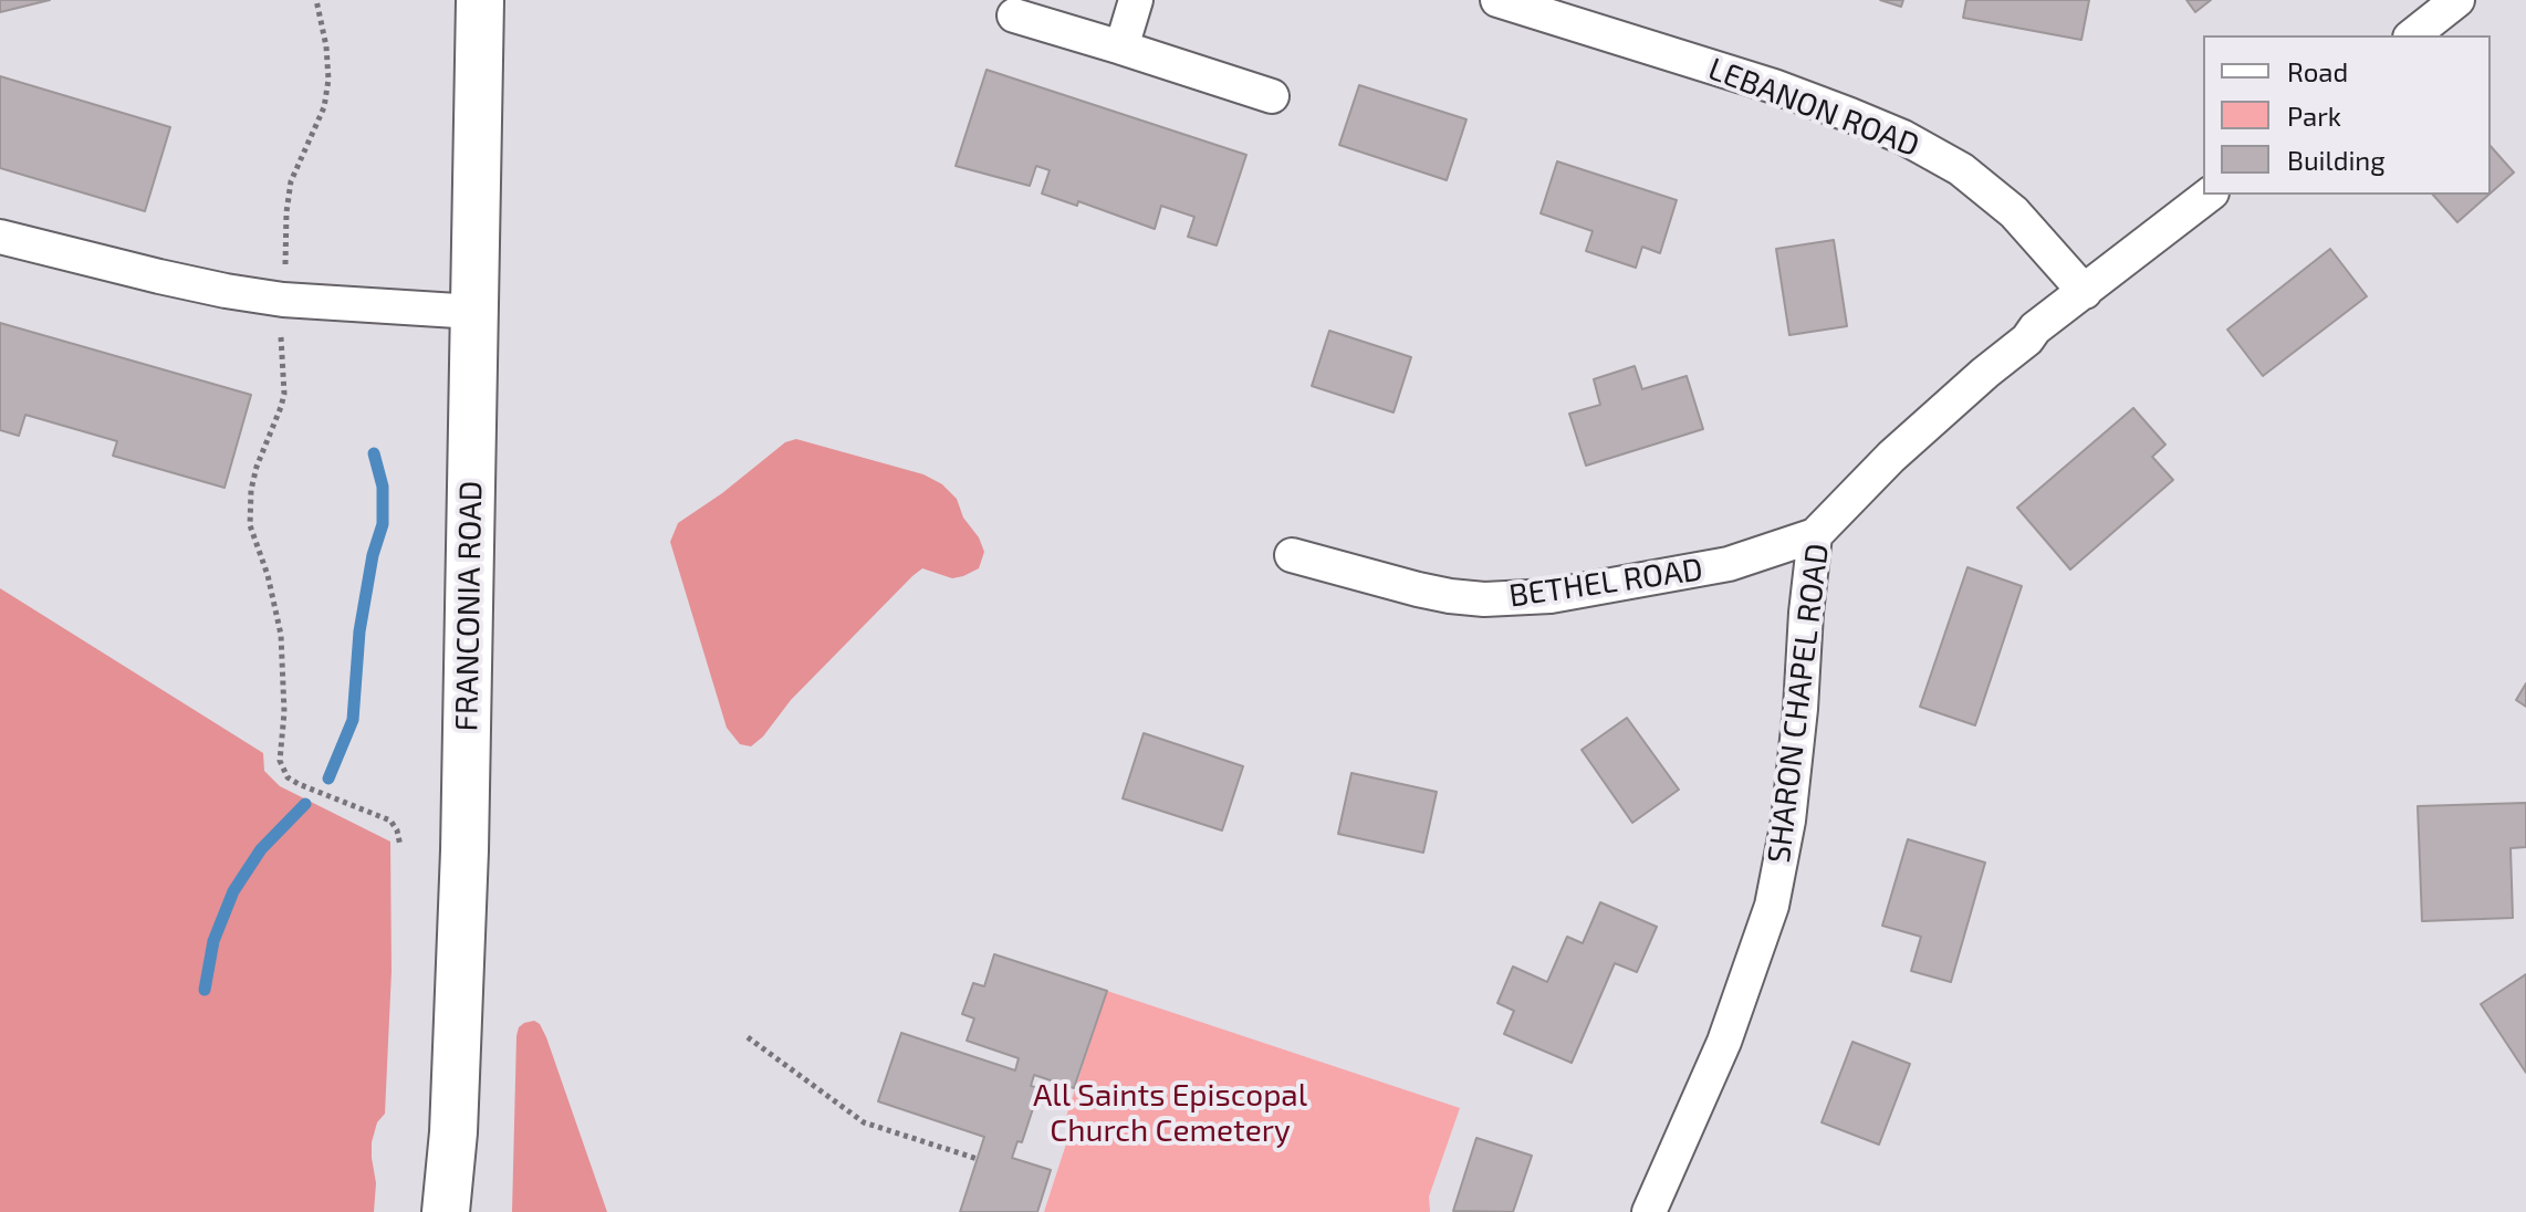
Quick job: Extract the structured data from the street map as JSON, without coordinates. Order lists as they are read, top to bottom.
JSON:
{
  "streets": {
    "main road": ["FRANCONIA ROAD"],
    "street": ["LEBANON ROAD", "BETHEL ROAD", "SHARON CHAPEL ROAD"]
  },
  "crossings": [
    ["LEBANON ROAD", "SHARON CHAPEL ROAD"],
    ["BETHEL ROAD", "SHARON CHAPEL ROAD"]
  ],
  "parks": ["All Saints Episcopal Church Cemetery"],
  "legend": ["Road", "Park", "Building"]
}
